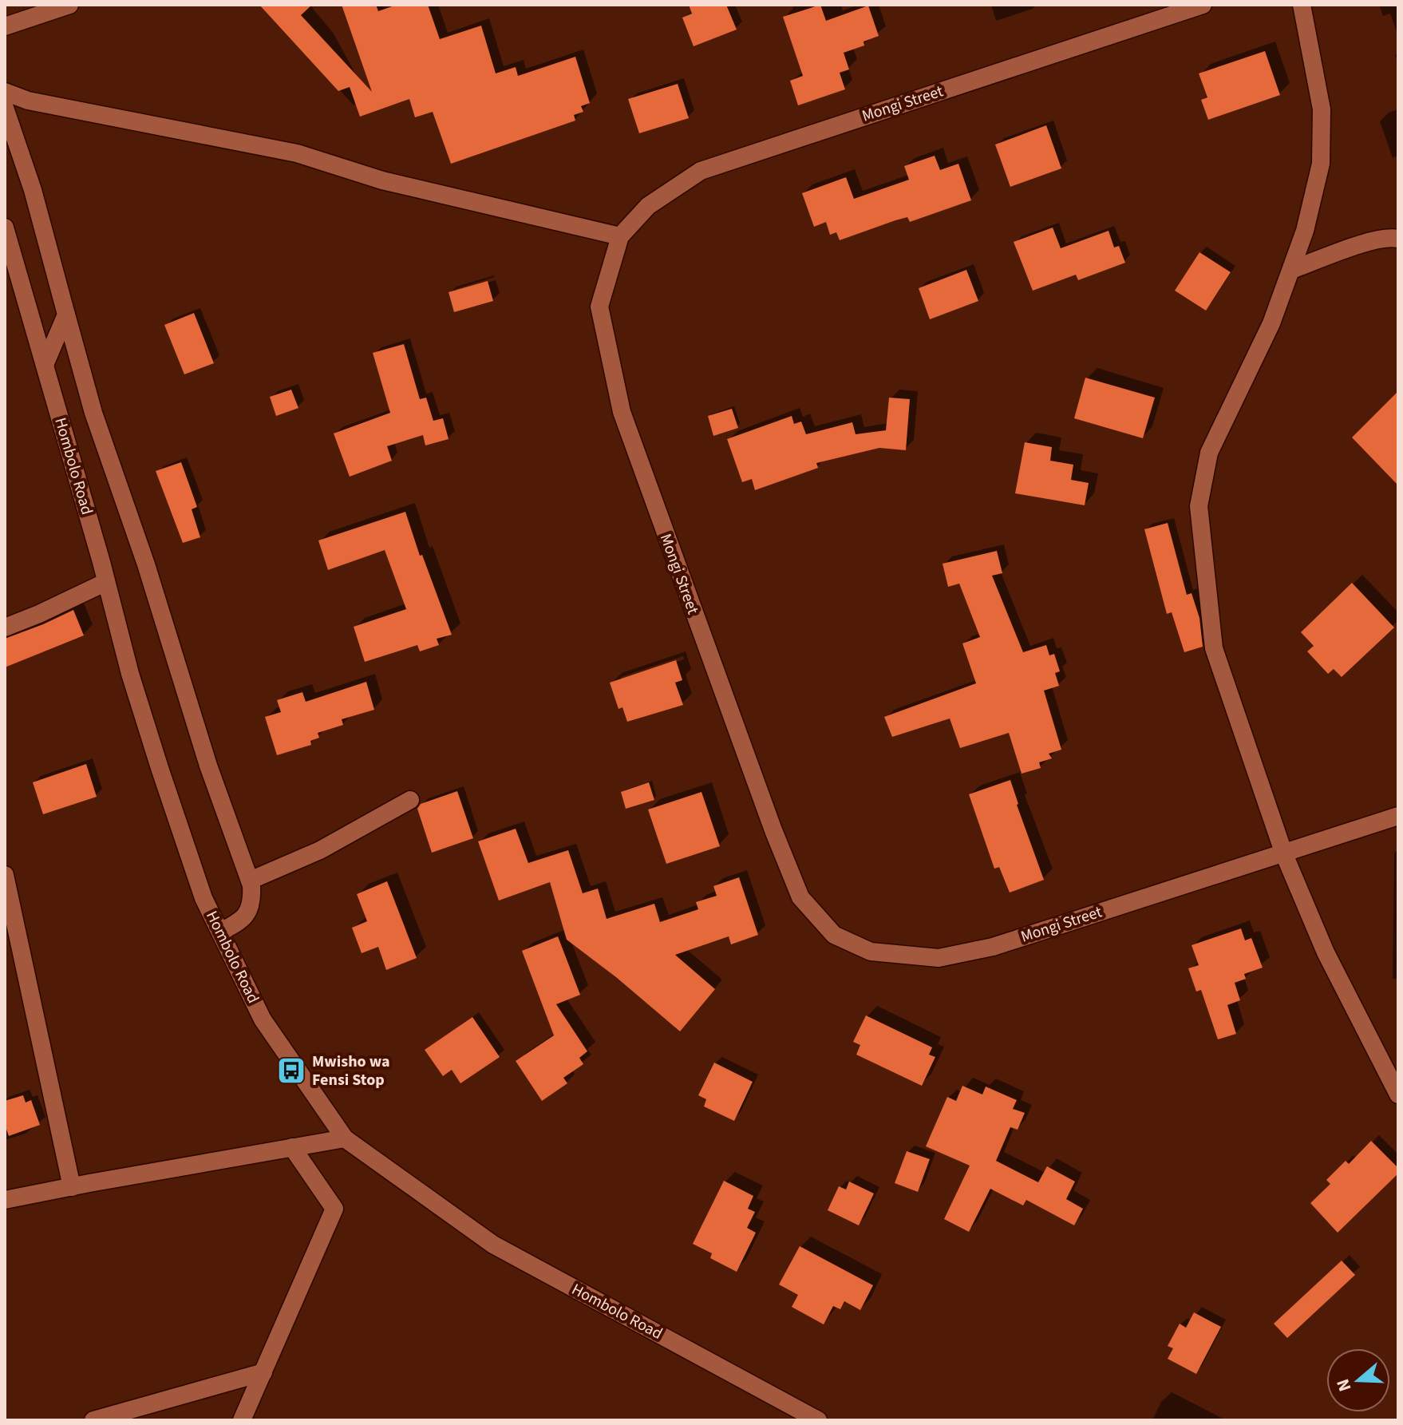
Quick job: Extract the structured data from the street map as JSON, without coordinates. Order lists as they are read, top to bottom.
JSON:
{
  "streets": {
    "street": ["Mongi Street", "Hombolo Road"]
  },
  "places": {
    "bus stop": ["Mwisho wa Fensi Stop"]
  },
  "north": "left"
}
